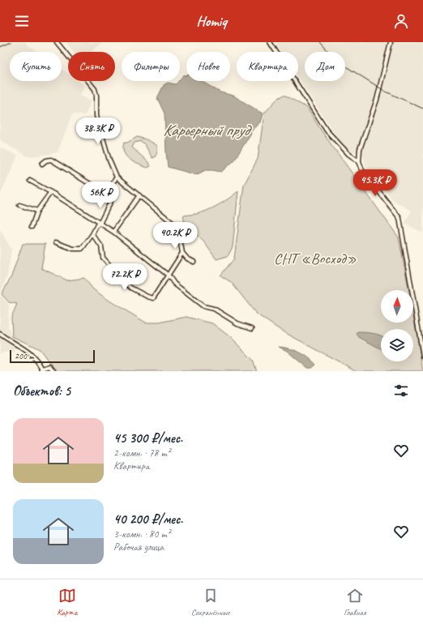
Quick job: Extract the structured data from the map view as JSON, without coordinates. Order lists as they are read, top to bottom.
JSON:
{
  "water": ["Карьерный пруд"],
  "parks": ["СНТ «Восход»"],
  "scale_bar": "200 m",
  "north": "top",
  "page": {
    "header": "Homiq",
    "chip": [
      "Купить",
      "Снять",
      "Фильтры",
      "Новое",
      "Квартира",
      "Дом"
    ],
    "price": [
      "38.3K ₽",
      "45.3K ₽",
      "56K ₽",
      "40.2K ₽",
      "72.2K ₽"
    ],
    "scale": "200 m",
    "heading": "Объектов: 5",
    "list": [
      {
        "name": "45 300 ₽/мес.",
        "note": "2-комн. · 78 m² · Квартира"
      },
      {
        "name": "40 200 ₽/мес.",
        "note": "3-комн. · 80 m² · Рабочая улица"
      }
    ],
    "tabs": ["Карта", "Сохранённые", "Главная"]
  }
}
